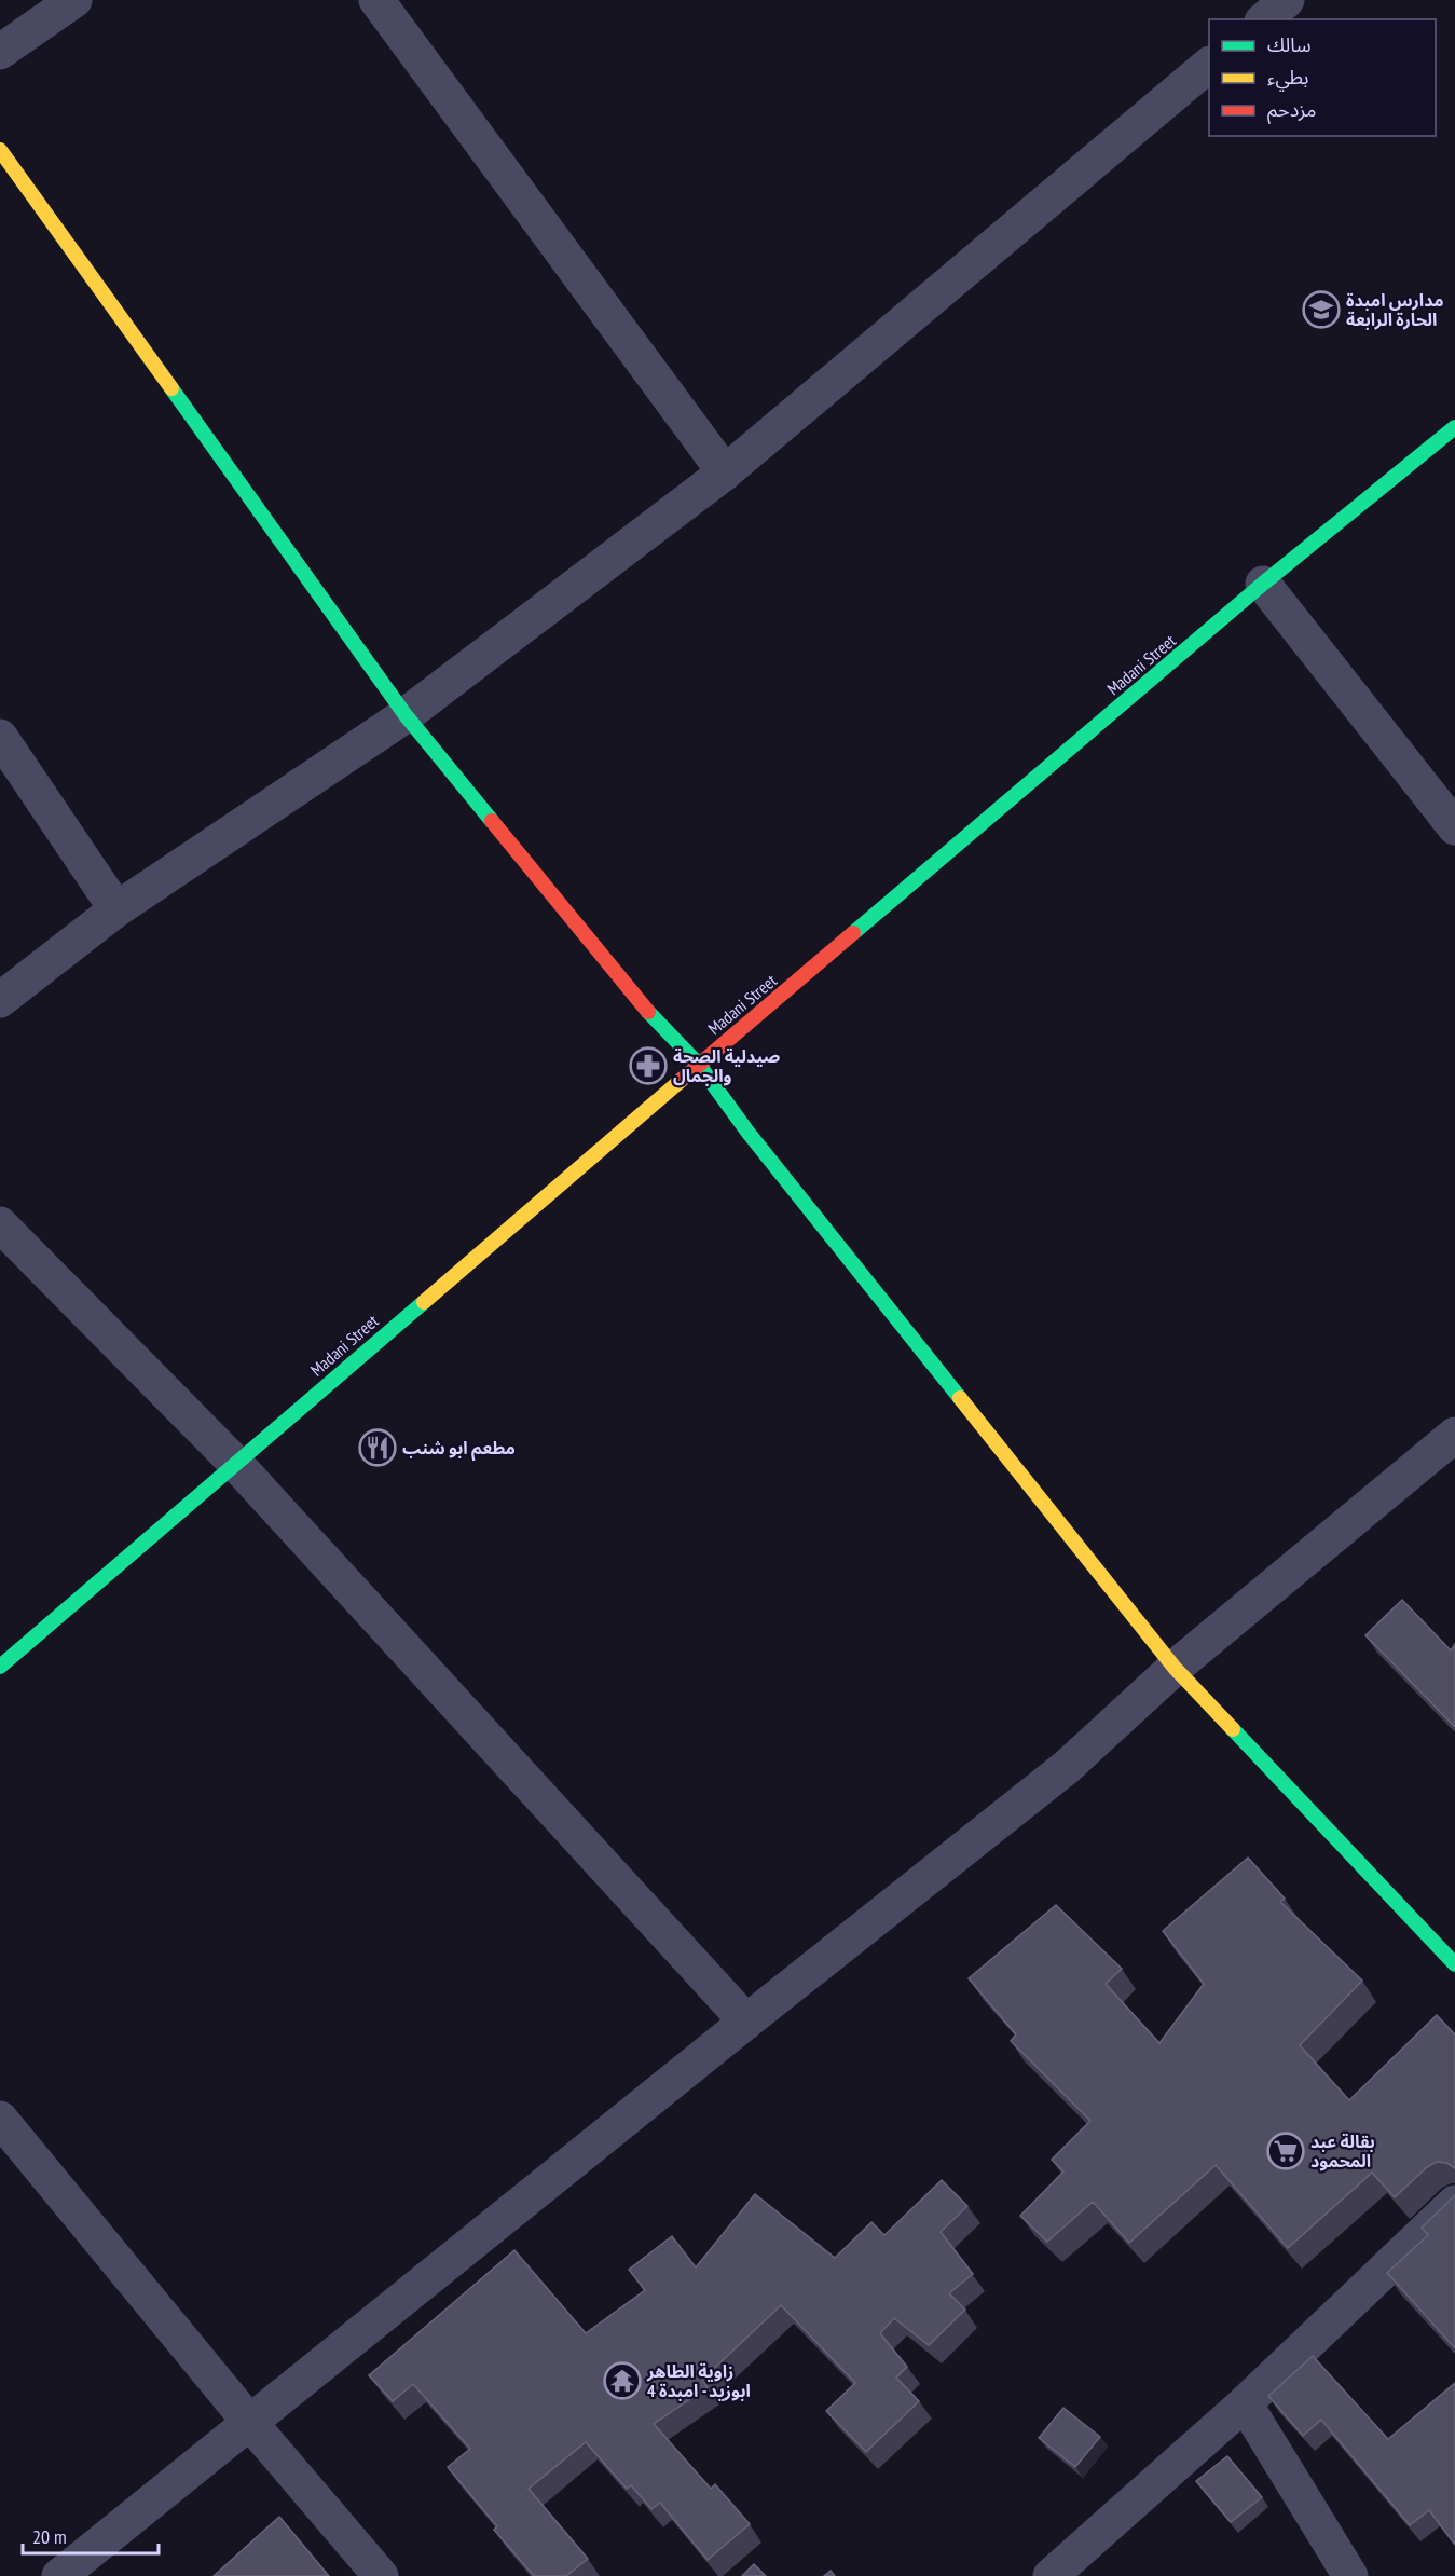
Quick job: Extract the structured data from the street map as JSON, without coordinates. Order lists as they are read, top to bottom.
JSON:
{
  "streets": {
    "street": ["Madani Street"]
  },
  "places": {
    "school or university": ["مدارس امبدة الحارة الرابعة"],
    "pharmacy": ["صيدلية الصحة والجمال"],
    "restaurant": ["مطعم ابو شنب"],
    "supermarket": ["بقالة عبد المحمود"],
    "temple": ["زاوية الطاهر ابوزيد - امبدة 4"]
  },
  "legend": ["سالك", "بطيء", "مزدحم"],
  "scale_bar": "20 m"
}
